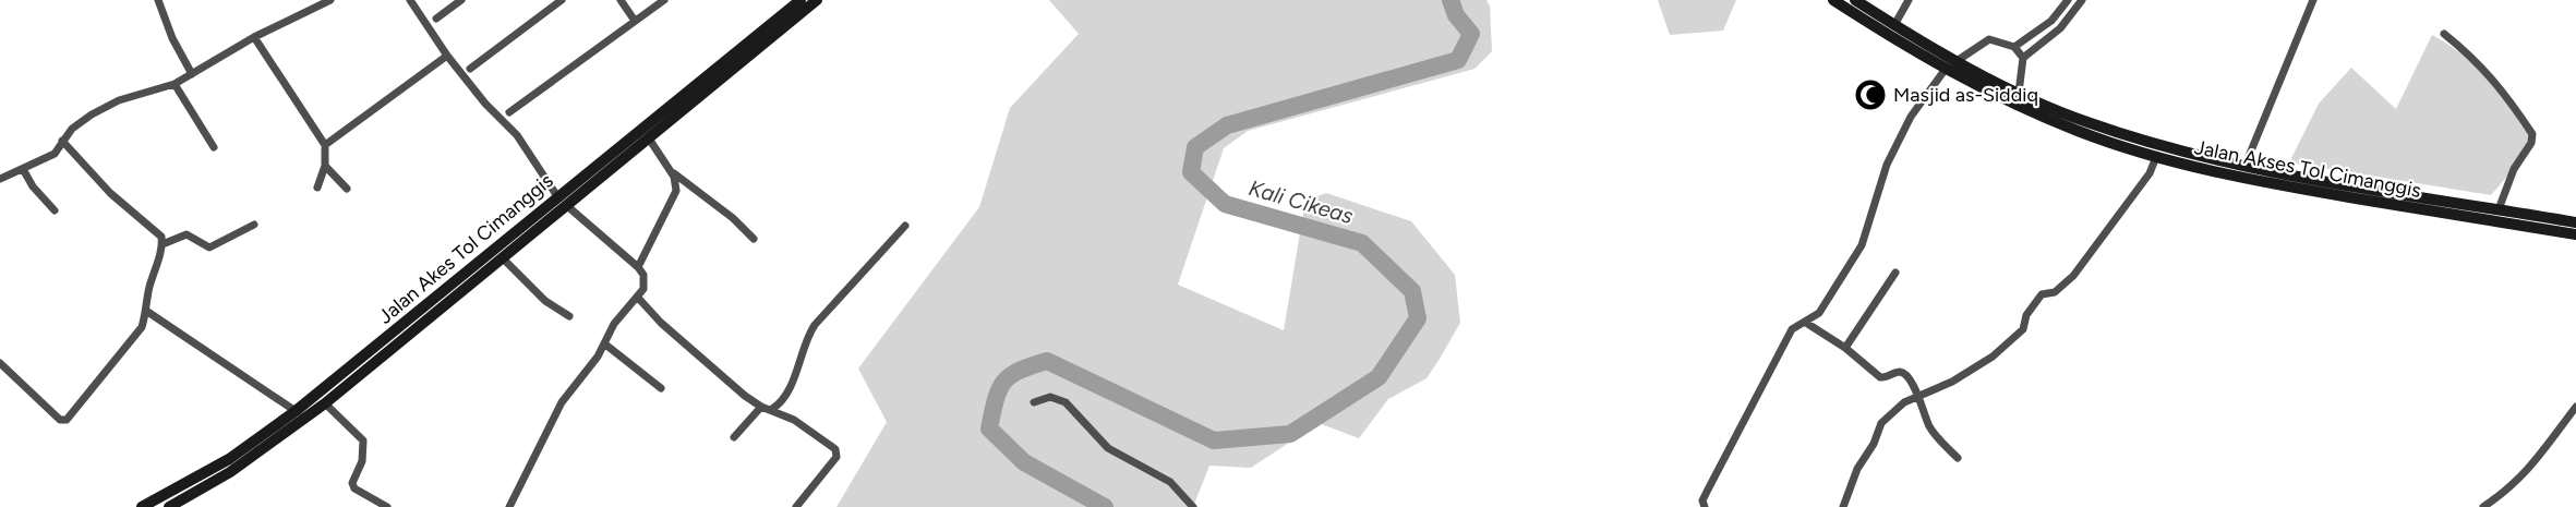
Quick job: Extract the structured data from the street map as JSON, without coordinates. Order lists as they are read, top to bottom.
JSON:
{
  "streets": {
    "main road": ["Jalan Akses Tol Cimanggis", "Jalan Akes Tol Cimanggis"]
  },
  "water": ["Kali Cikeas"],
  "places": {
    "mosque": ["Masjid as-Siddiq"]
  }
}
